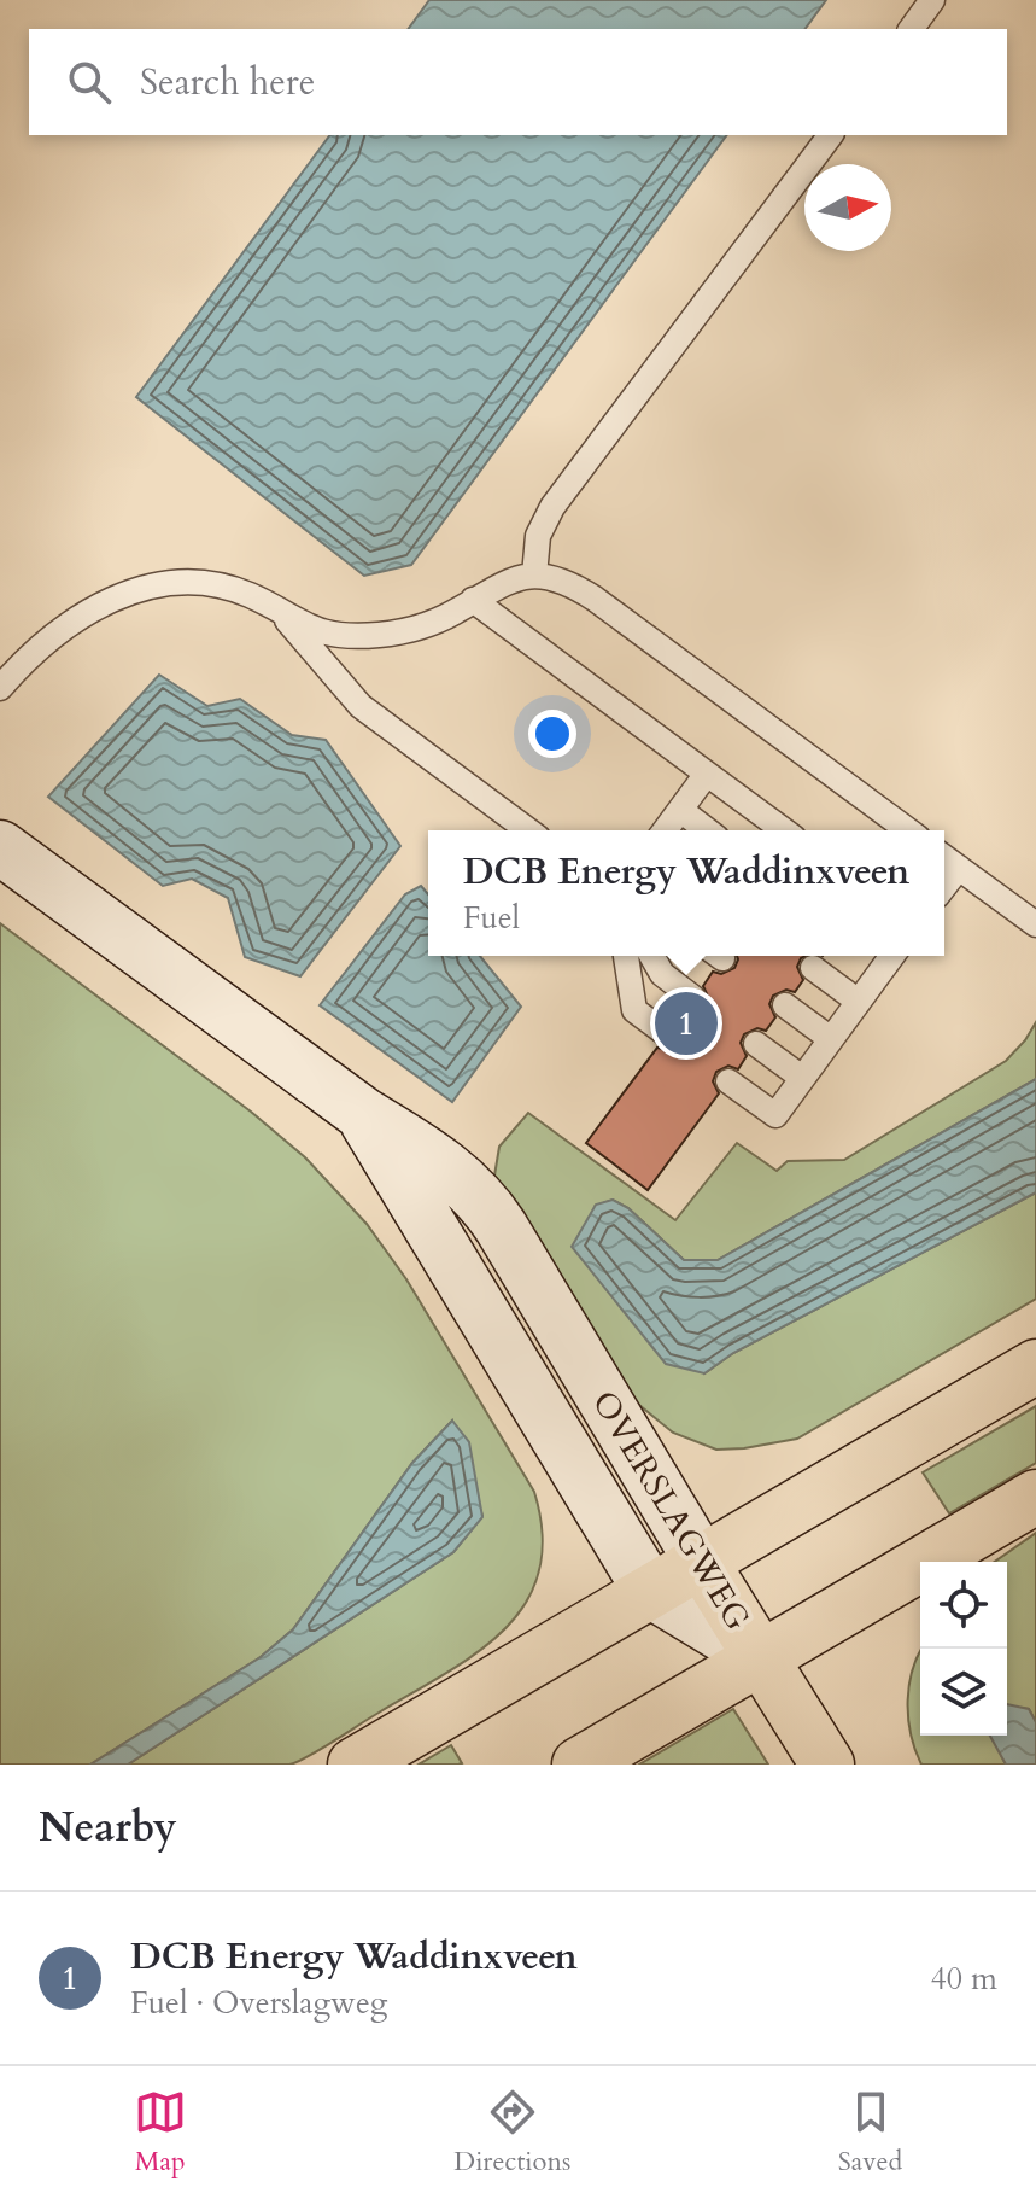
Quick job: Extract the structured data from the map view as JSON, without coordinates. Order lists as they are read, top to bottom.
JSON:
{
  "streets": {
    "main road": ["OVERSLAGWEG"]
  },
  "north": "right",
  "page": {
    "search": "Search here",
    "popup": ["DCB Energy Waddinxveen", "Fuel"],
    "pins": "1",
    "heading": "Nearby",
    "list": [
      {
        "mark": "1",
        "name": "DCB Energy Waddinxveen",
        "note": "Fuel · Overslagweg",
        "value": "40 m"
      }
    ],
    "nav": ["Map", "Directions", "Saved"]
  }
}
